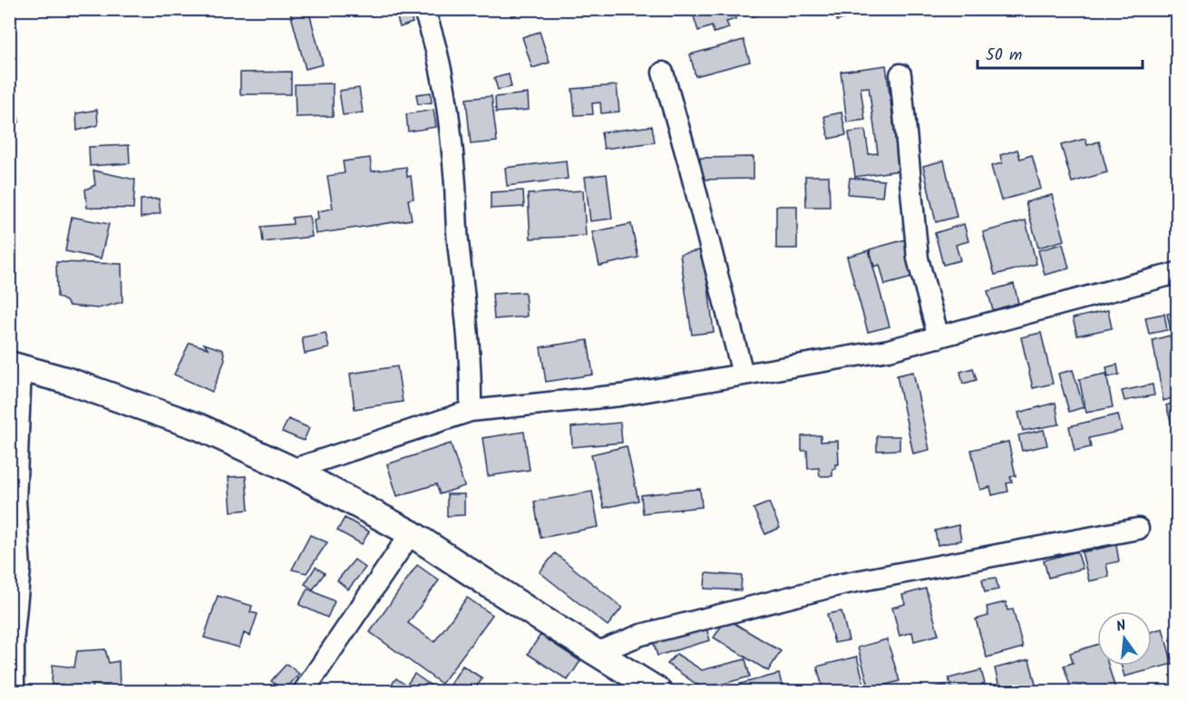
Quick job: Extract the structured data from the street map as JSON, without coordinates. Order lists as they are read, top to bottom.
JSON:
{
  "scale_bar": "50 m",
  "north": "top"
}
